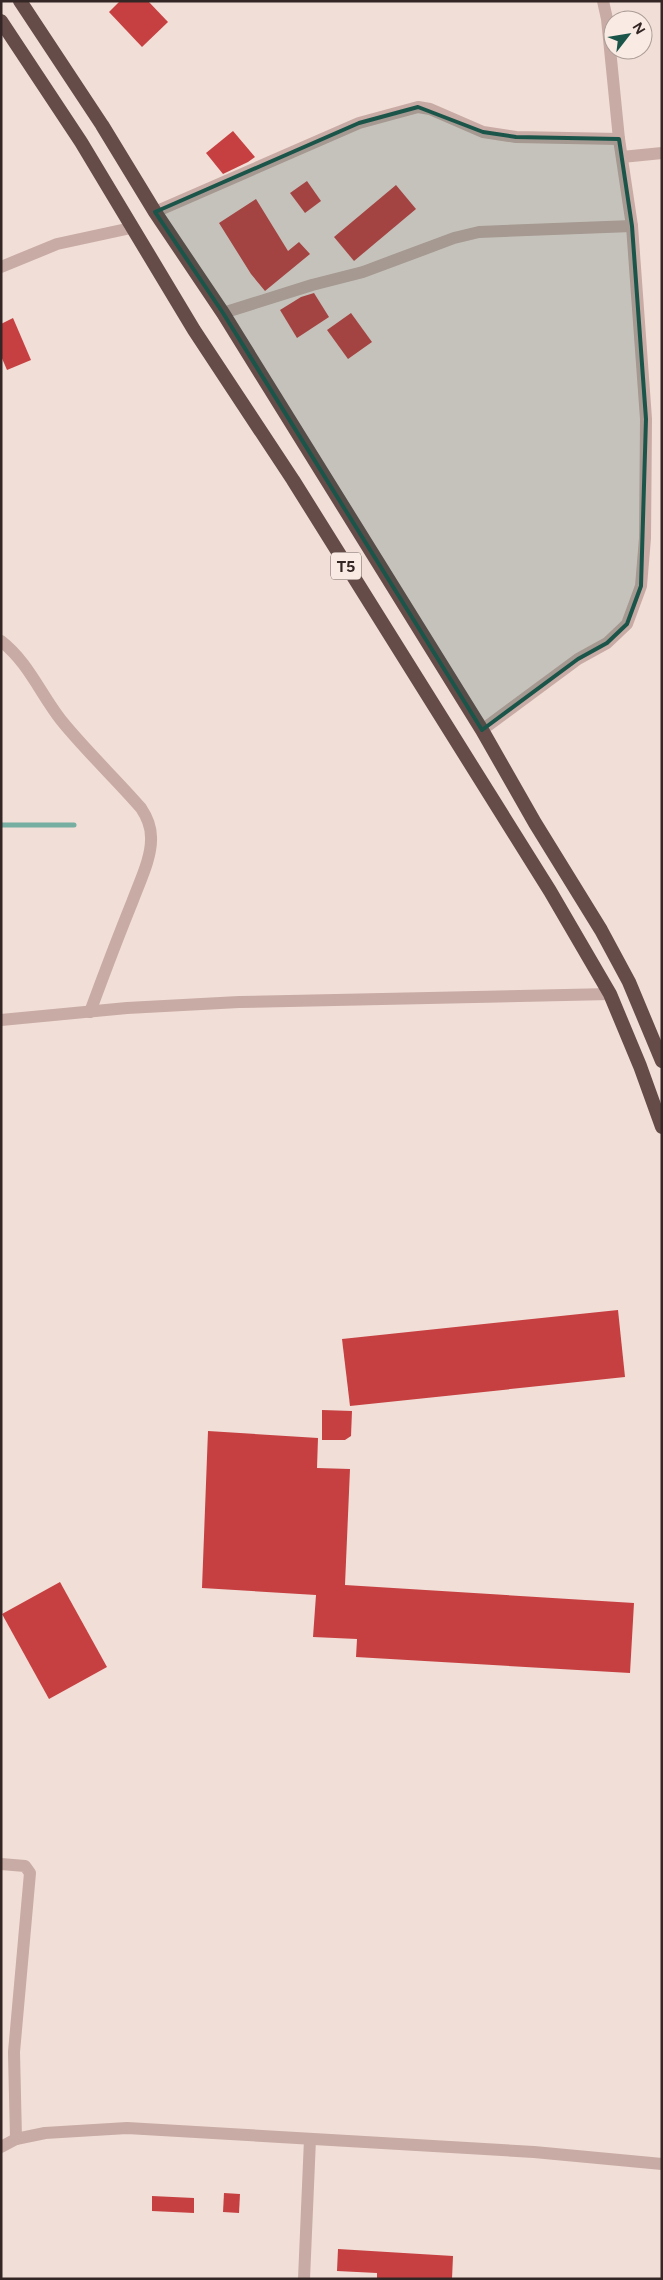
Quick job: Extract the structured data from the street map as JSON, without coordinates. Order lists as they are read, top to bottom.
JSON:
{
  "streets": {
    "highway": ["T5"]
  },
  "north": "top right"
}
